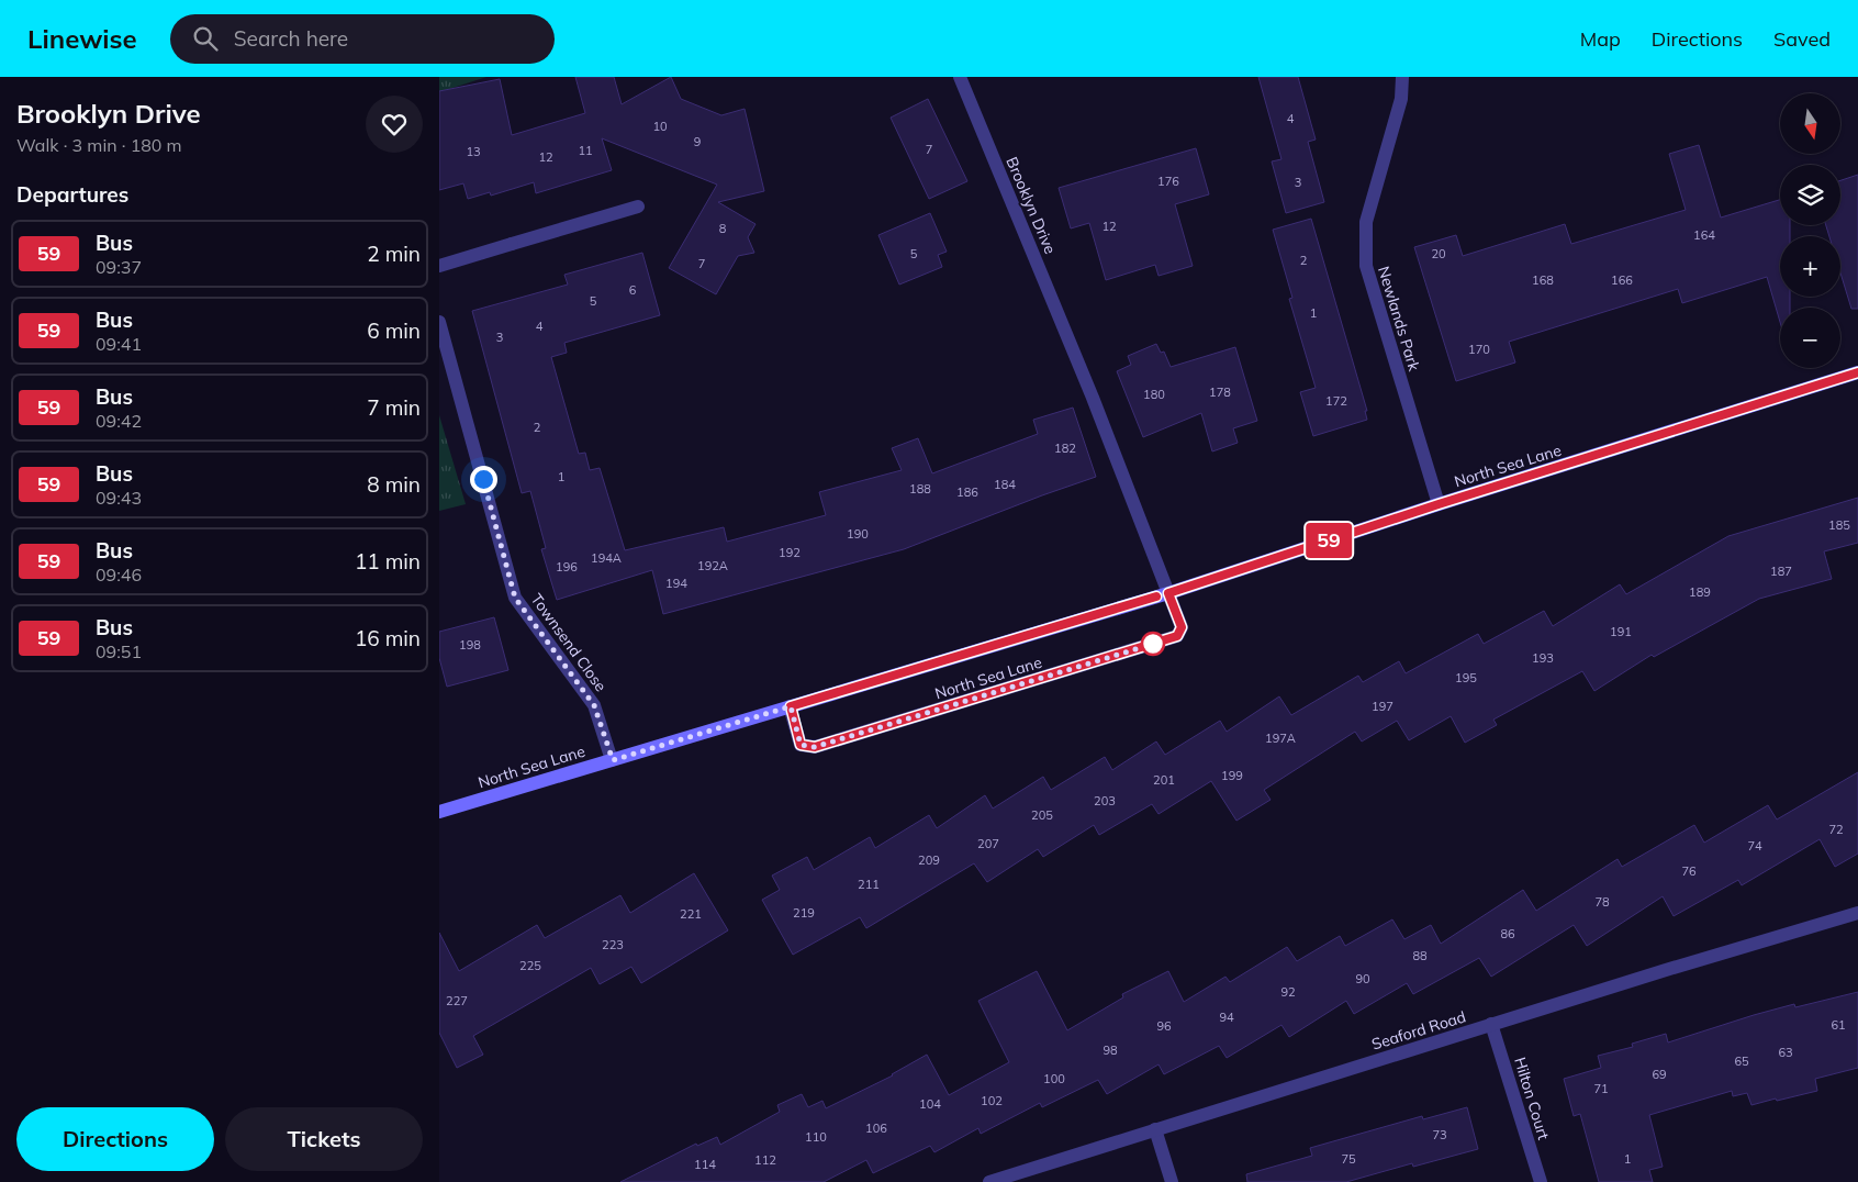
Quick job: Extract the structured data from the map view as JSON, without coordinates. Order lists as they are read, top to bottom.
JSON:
{
  "streets": {
    "street": [
      "Brooklyn Drive",
      "Newlands Park",
      "North Sea Lane",
      "Townsend Close",
      "Seaford Road",
      "Hilton Court"
    ]
  },
  "crossings": [
    ["Brooklyn Drive", "North Sea Lane"],
    ["Newlands Park", "North Sea Lane"],
    ["North Sea Lane", "Townsend Close"],
    ["Seaford Road", "Hilton Court"]
  ],
  "lines": ["bus line 59"],
  "house_numbers": [
    "4",
    "10",
    "9",
    "7",
    "11",
    "13",
    "12",
    "176",
    "3",
    "12",
    "8",
    "164",
    "5",
    "20",
    "2",
    "7",
    "168",
    "166",
    "6",
    "5",
    "1",
    "4",
    "3",
    "170",
    "178",
    "180",
    "172",
    "2",
    "182",
    "1",
    "184",
    "188",
    "186",
    "185",
    "190",
    "192",
    "194A",
    "192A",
    "196",
    "187",
    "194",
    "189",
    "191",
    "198",
    "193",
    "195",
    "197",
    "197A",
    "199",
    "201",
    "203",
    "205",
    "72",
    "207",
    "74",
    "209",
    "76",
    "211",
    "78",
    "219",
    "221",
    "86",
    "223",
    "88",
    "225",
    "90",
    "92",
    "227",
    "94",
    "61",
    "96",
    "98",
    "63",
    "65",
    "69",
    "100",
    "71",
    "102",
    "104",
    "106",
    "73",
    "110",
    "75",
    "1",
    "112",
    "114"
  ],
  "north": "bottom",
  "page": {
    "header": "Linewise",
    "search": "Search here",
    "nav": ["Map", "Directions", "Saved"],
    "heading": [
      ["Brooklyn Drive", "Walk · 3 min · 180 m"],
      "Departures"
    ],
    "on_map": "59",
    "map_buttons": ["+", "−"],
    "list": [
      {
        "mark": "59",
        "name": "Bus",
        "note": "09:37",
        "value": "2 min"
      },
      {
        "mark": "59",
        "name": "Bus",
        "note": "09:41",
        "value": "6 min"
      },
      {
        "mark": "59",
        "name": "Bus",
        "note": "09:42",
        "value": "7 min"
      },
      {
        "mark": "59",
        "name": "Bus",
        "note": "09:43",
        "value": "8 min"
      },
      {
        "mark": "59",
        "name": "Bus",
        "note": "09:46",
        "value": "11 min"
      },
      {
        "mark": "59",
        "name": "Bus",
        "note": "09:51",
        "value": "16 min"
      }
    ],
    "buttons": ["Directions", "Tickets"]
  }
}
